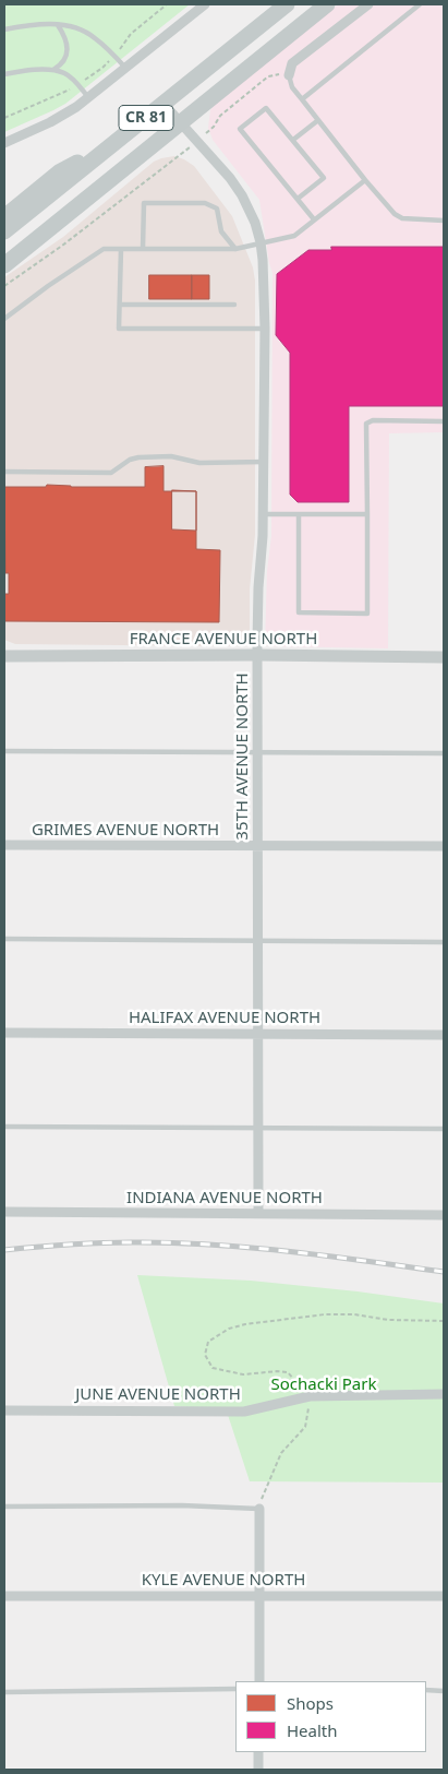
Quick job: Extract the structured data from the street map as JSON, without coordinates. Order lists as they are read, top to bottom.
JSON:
{
  "streets": {
    "main road": ["CR 81"],
    "street": [
      "FRANCE AVENUE NORTH",
      "35TH AVENUE NORTH",
      "GRIMES AVENUE NORTH",
      "HALIFAX AVENUE NORTH",
      "INDIANA AVENUE NORTH",
      "JUNE AVENUE NORTH",
      "KYLE AVENUE NORTH"
    ]
  },
  "crossings": [
    ["CR 81", "35TH AVENUE NORTH"],
    ["FRANCE AVENUE NORTH", "35TH AVENUE NORTH"],
    ["35TH AVENUE NORTH", "GRIMES AVENUE NORTH"],
    ["35TH AVENUE NORTH", "HALIFAX AVENUE NORTH"],
    ["35TH AVENUE NORTH", "INDIANA AVENUE NORTH"]
  ],
  "parks": ["Sochacki Park"],
  "legend": ["Shops", "Health"]
}
